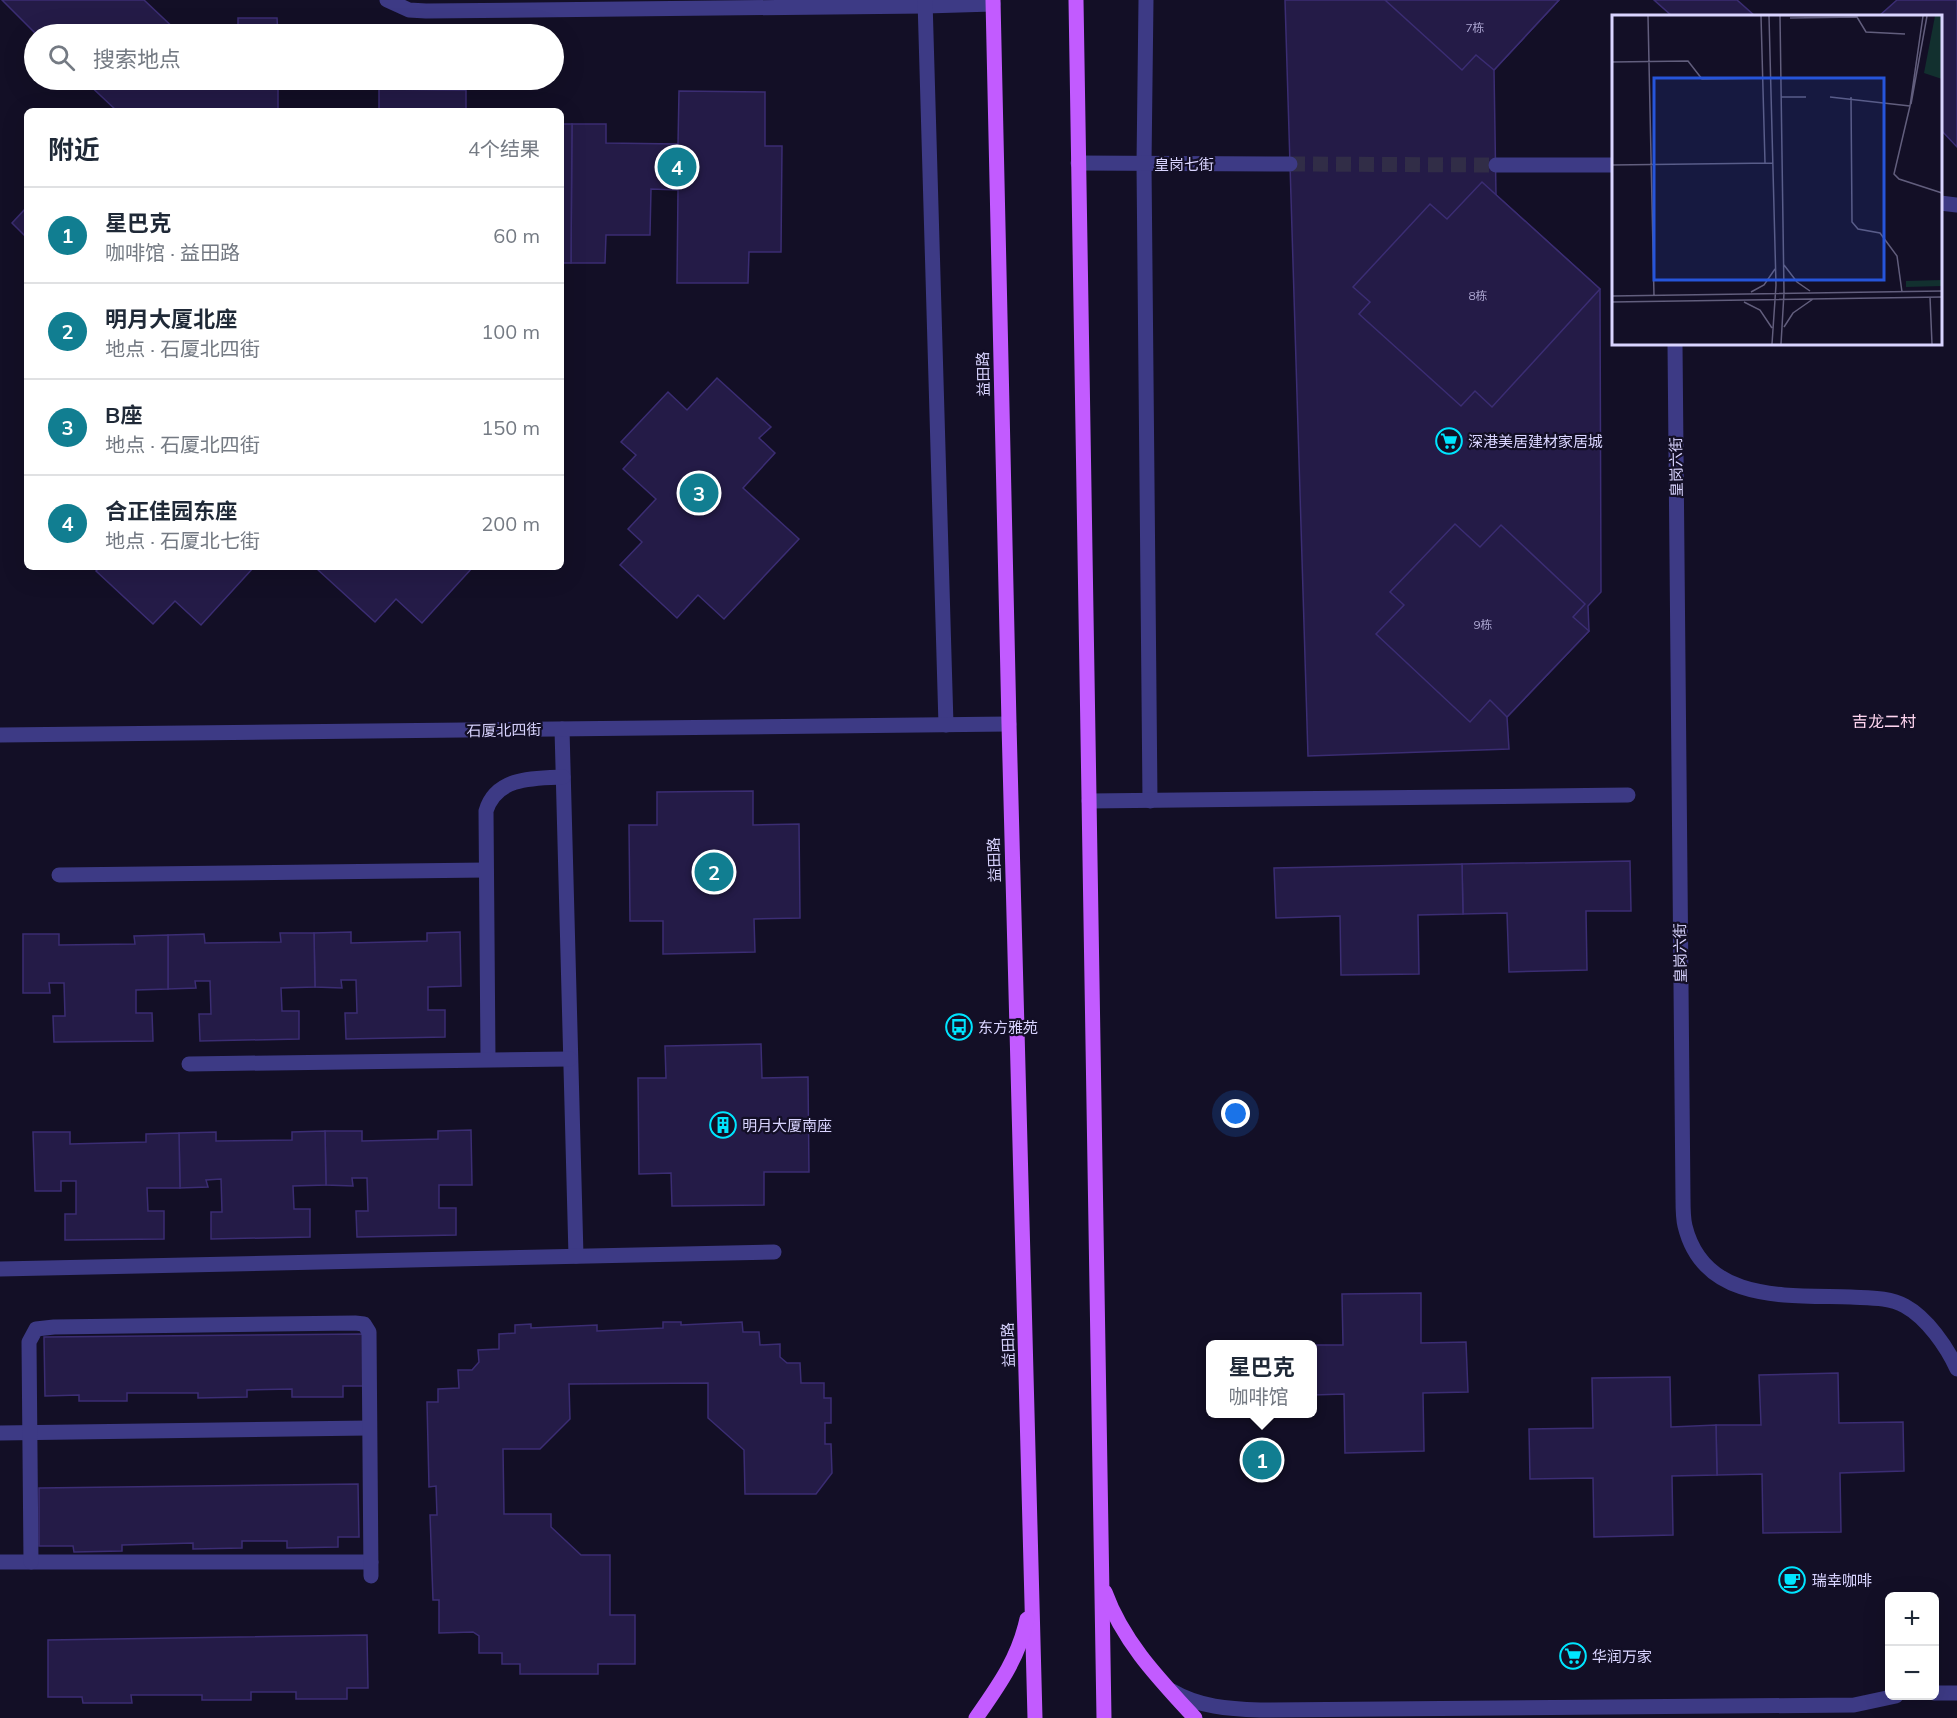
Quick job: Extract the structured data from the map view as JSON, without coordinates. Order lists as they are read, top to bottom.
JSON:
{
  "streets": {
    "main road": ["益田路"],
    "street": ["皇岗七街", "皇岗六街", "石厦北四街"]
  },
  "crossings": [
    ["益田路", "石厦北四街"]
  ],
  "districts": ["吉龙二村"],
  "places": {
    "supermarket": ["深港美居建材家居城", "华润万家"],
    "bus stop": ["东方雅苑"],
    "building": ["明月大厦南座"],
    "cafe": ["瑞幸咖啡"]
  },
  "house_numbers": ["7栋", "8栋", "9栋"],
  "page": {
    "search": "搜索地点",
    "heading": ["附近", "4个结果"],
    "pins": [
      "4",
      "3",
      "2",
      "1"
    ],
    "list": [
      {
        "mark": "1",
        "name": "星巴克",
        "note": "咖啡馆 · 益田路",
        "value": "60 m"
      },
      {
        "mark": "2",
        "name": "明月大厦北座",
        "note": "地点 · 石厦北四街",
        "value": "100 m"
      },
      {
        "mark": "3",
        "name": "B座",
        "note": "地点 · 石厦北四街",
        "value": "150 m"
      },
      {
        "mark": "4",
        "name": "合正佳园东座",
        "note": "地点 · 石厦北七街",
        "value": "200 m"
      }
    ],
    "popup": ["星巴克", "咖啡馆"],
    "map_buttons": ["+", "−"]
  }
}
